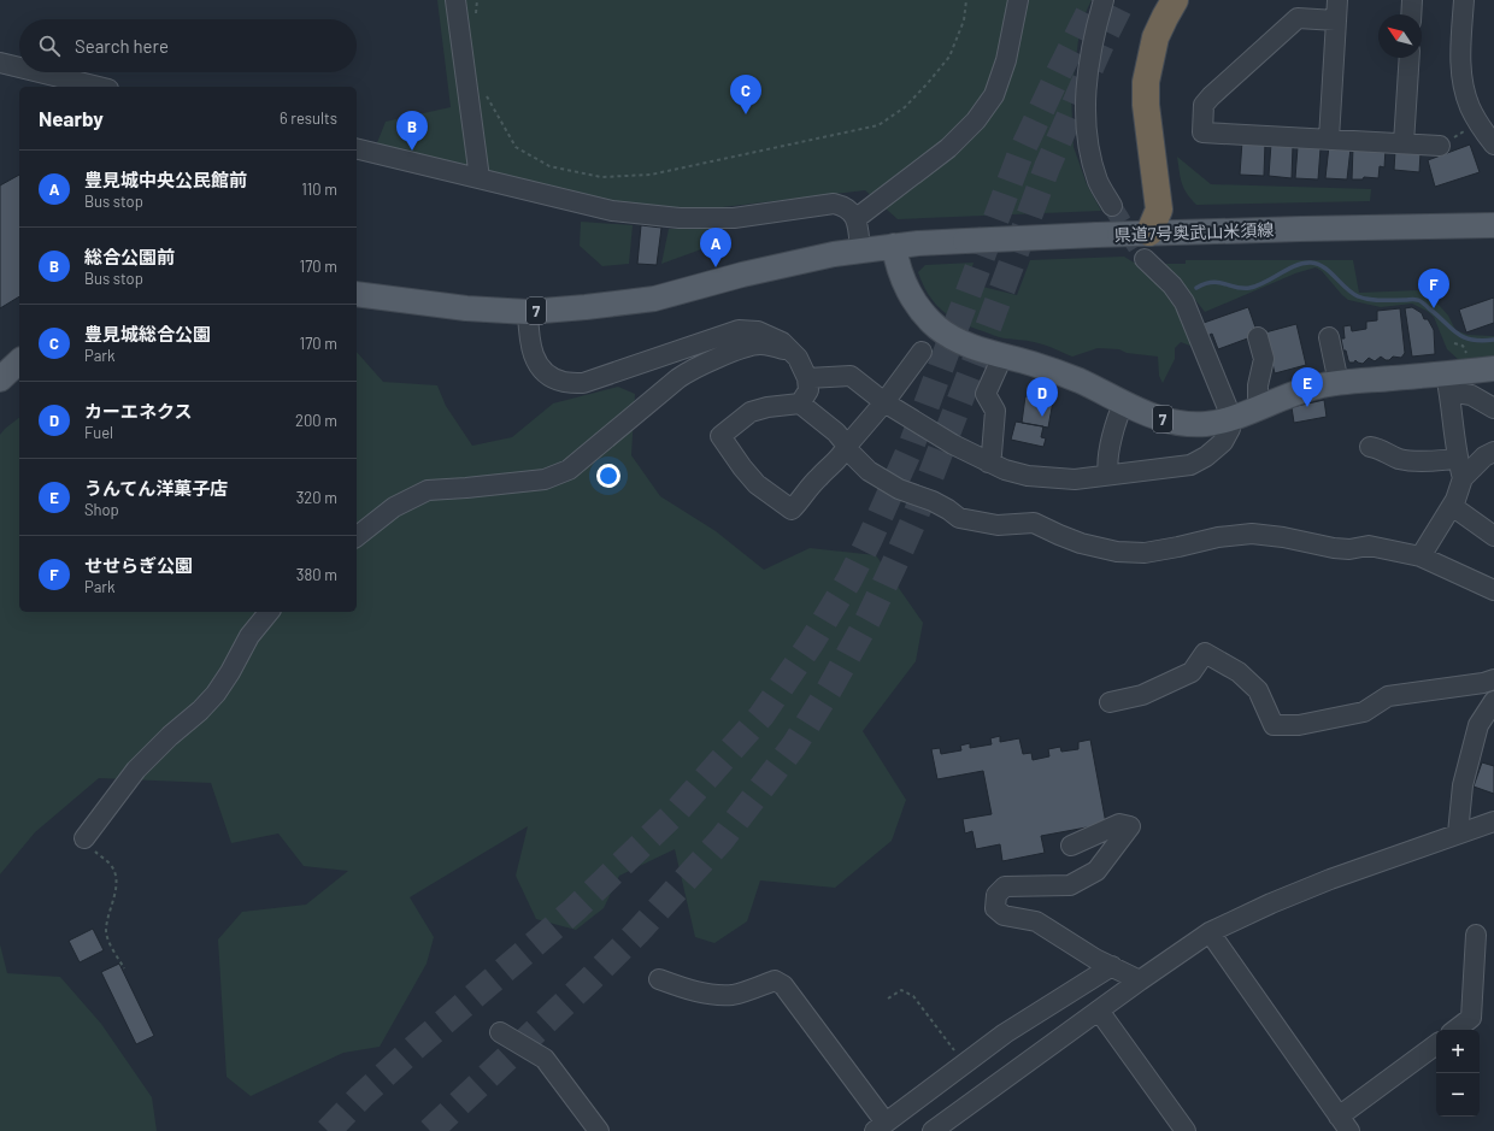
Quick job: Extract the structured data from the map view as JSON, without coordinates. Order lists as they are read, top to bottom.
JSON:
{
  "streets": {
    "main road": ["県道7号奥武山米須線", "7"]
  },
  "crossings": [
    ["県道7号奥武山米須線", "7"]
  ],
  "north": "top left",
  "page": {
    "search": "Search here",
    "pins": [
      "C",
      "B",
      "A",
      "F",
      "E",
      "D"
    ],
    "heading": ["Nearby", "6 results"],
    "list": [
      {
        "mark": "A",
        "name": "豊見城中央公民館前",
        "note": "Bus stop",
        "value": "110 m"
      },
      {
        "mark": "B",
        "name": "総合公園前",
        "note": "Bus stop",
        "value": "170 m"
      },
      {
        "mark": "C",
        "name": "豊見城総合公園",
        "note": "Park",
        "value": "170 m"
      },
      {
        "mark": "D",
        "name": "カーエネクス",
        "note": "Fuel",
        "value": "200 m"
      },
      {
        "mark": "E",
        "name": "うんてん洋菓子店",
        "note": "Shop",
        "value": "320 m"
      },
      {
        "mark": "F",
        "name": "せせらぎ公園",
        "note": "Park",
        "value": "380 m"
      }
    ],
    "map_buttons": ["+", "−"]
  }
}
